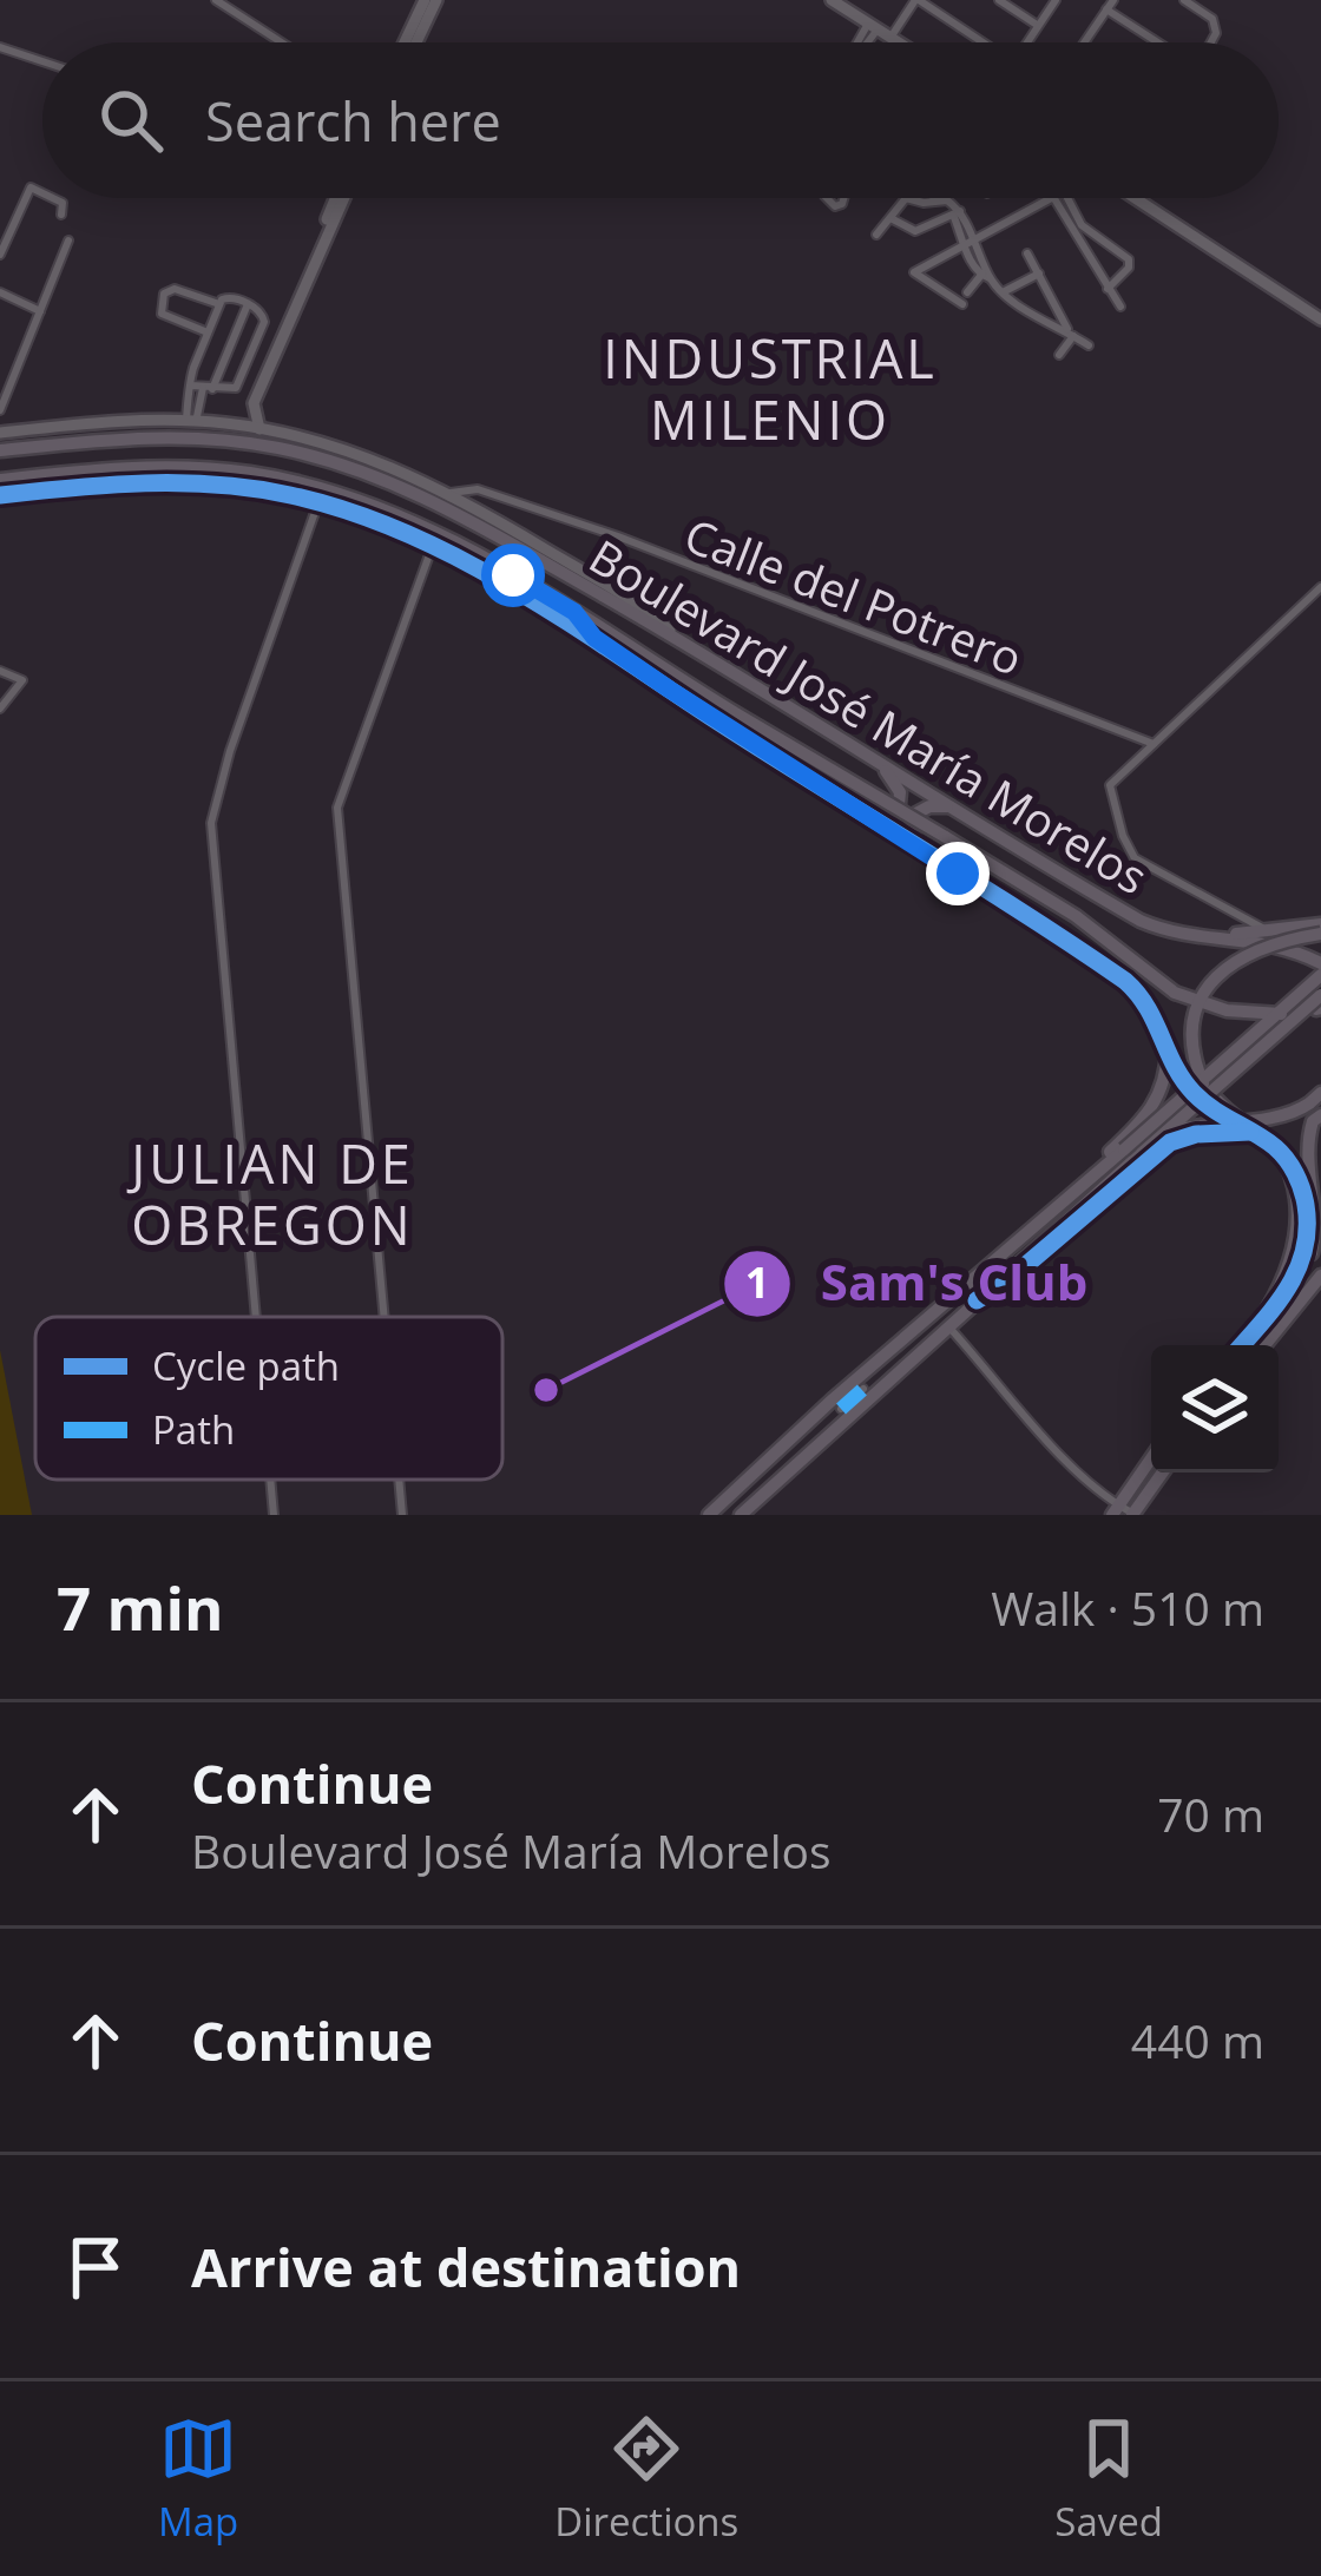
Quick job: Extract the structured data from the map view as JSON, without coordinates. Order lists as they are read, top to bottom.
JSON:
{
  "streets": {
    "main road": ["Boulevard José María Morelos"],
    "street": ["Calle del Potrero"]
  },
  "districts": ["INDUSTRIAL MILENIO", "JULIAN DE OBREGON"],
  "places": ["Sam's Club"],
  "legend": ["Cycle path", "Path"],
  "page": {
    "search": "Search here",
    "heading": ["7 min", "Walk · 510 m"],
    "list": [
      ["Continue", "Boulevard José María Morelos", "70 m"],
      ["Continue", "440 m"],
      "Arrive at destination"
    ],
    "nav": ["Map", "Directions", "Saved"]
  }
}
